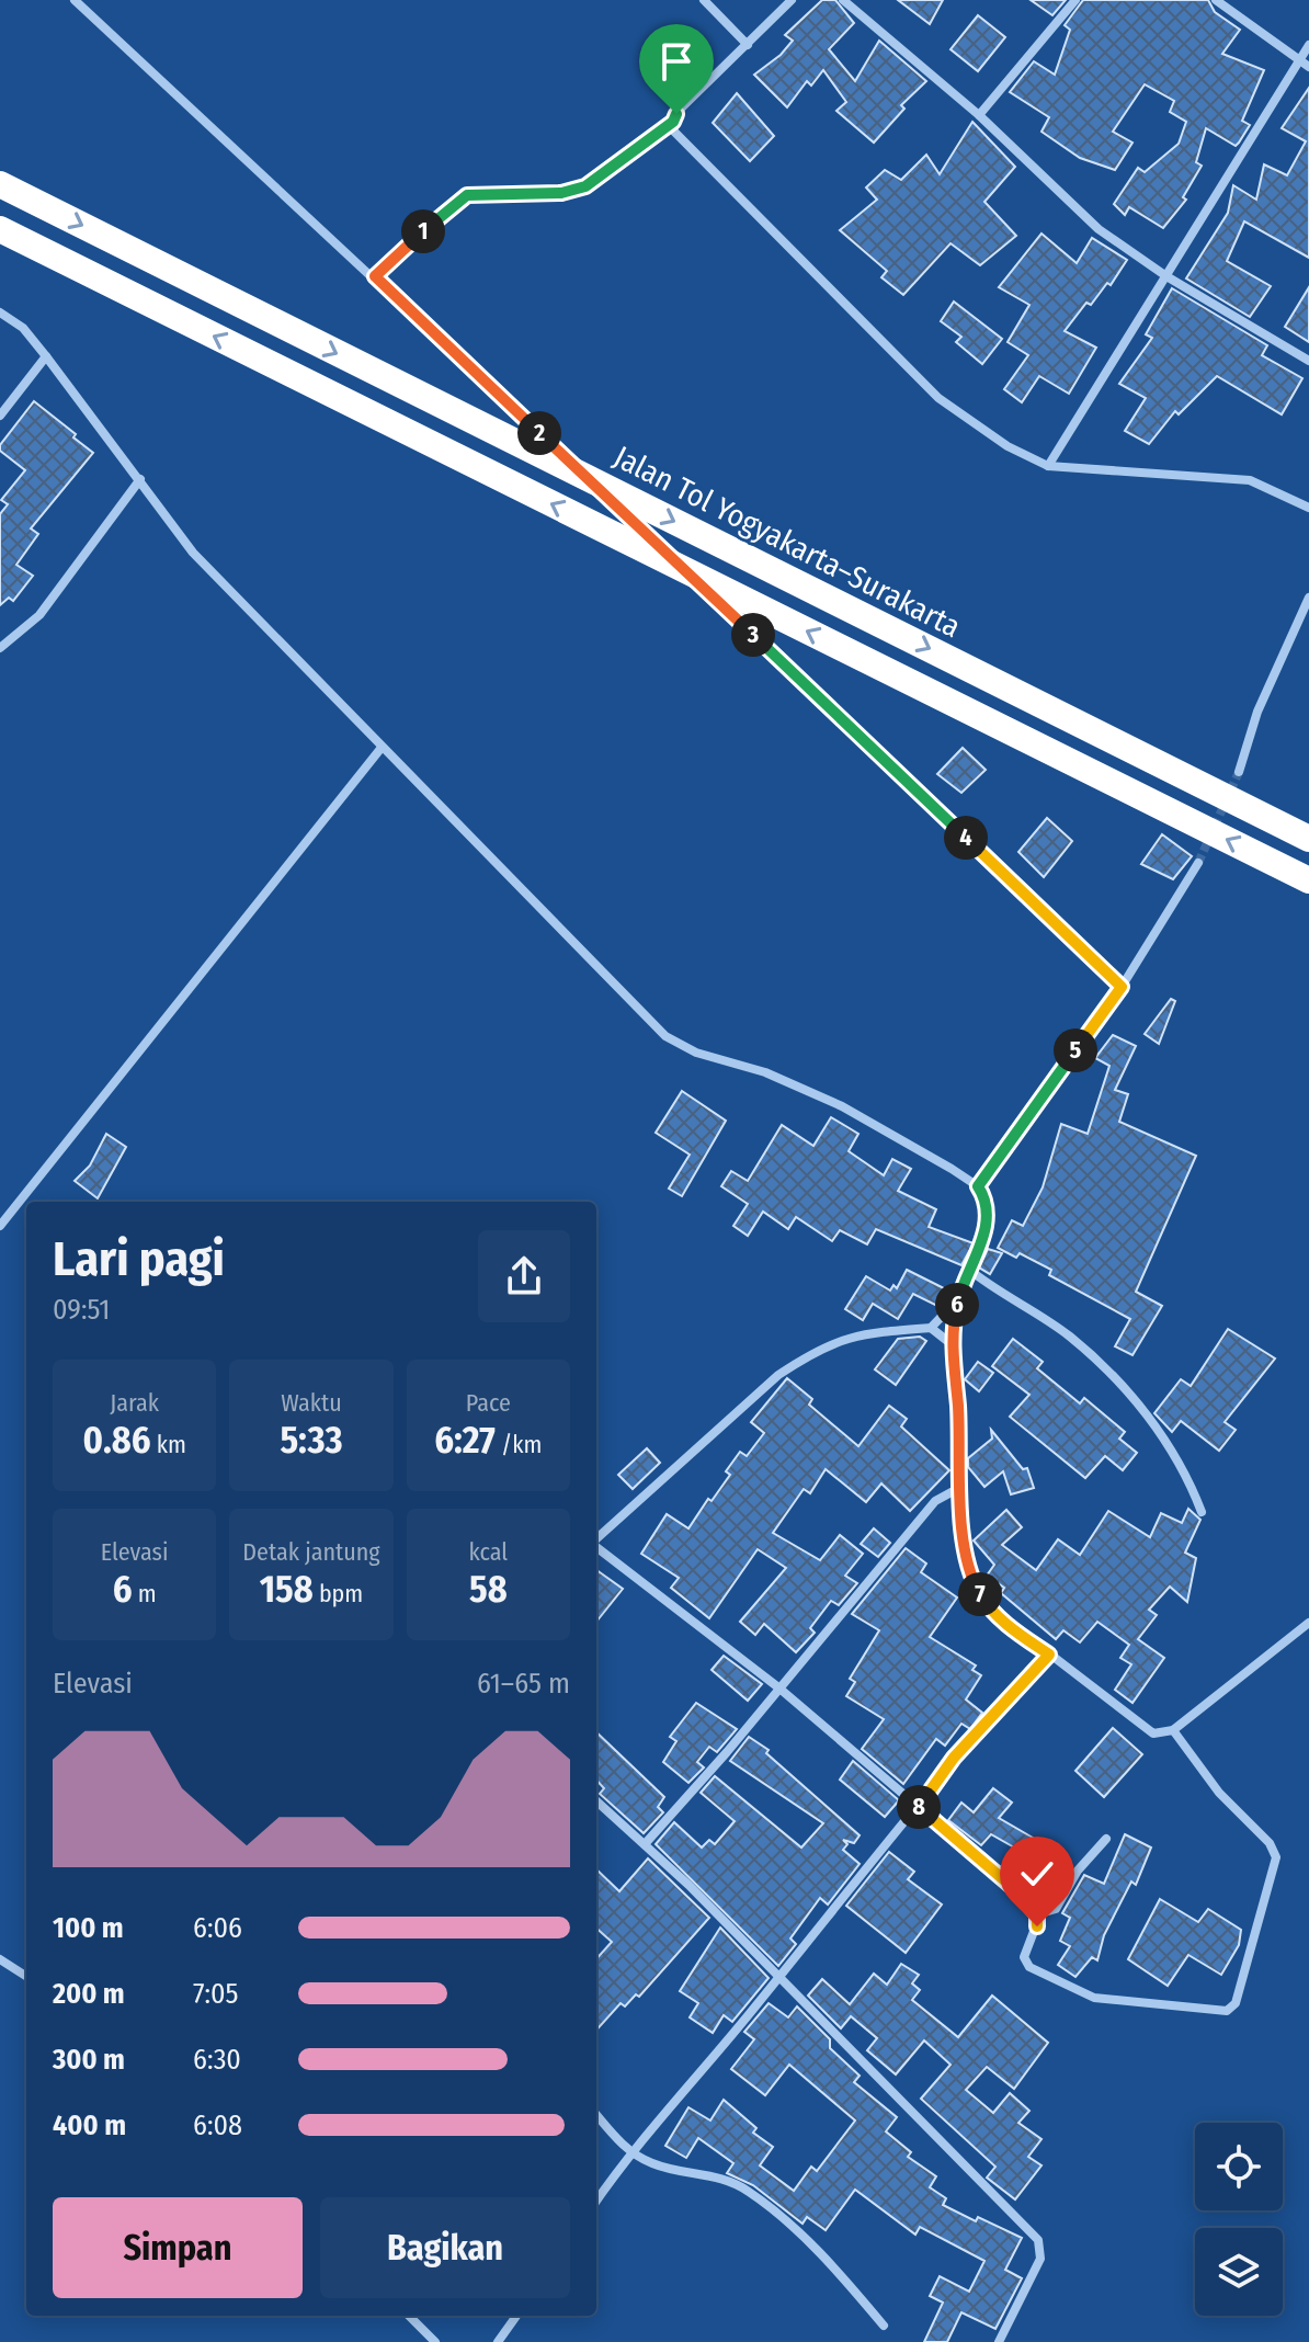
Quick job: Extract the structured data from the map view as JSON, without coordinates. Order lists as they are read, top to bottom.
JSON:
{
  "streets": {
    "highway": ["Jalan Tol Yogyakarta–Surakarta"]
  },
  "page": {
    "pins": [
      "1",
      "2",
      "3",
      "4",
      "5",
      "6",
      "7",
      "8"
    ],
    "heading": ["Lari pagi", "09:51"],
    "stats": [
      ["Jarak", "0.86 km"],
      ["Waktu", "5:33"],
      ["Pace", "6:27 /km"],
      ["Elevasi", "6 m"],
      ["Detak jantung", "158 bpm"],
      ["kcal", "58"]
    ],
    "chart": ["Elevasi", "61–65 m"],
    "list": [
      {
        "name": "100 m",
        "note": "6:06"
      },
      {
        "name": "200 m",
        "note": "7:05"
      },
      {
        "name": "300 m",
        "note": "6:30"
      },
      {
        "name": "400 m",
        "note": "6:08"
      }
    ],
    "buttons": ["Simpan", "Bagikan"]
  }
}
